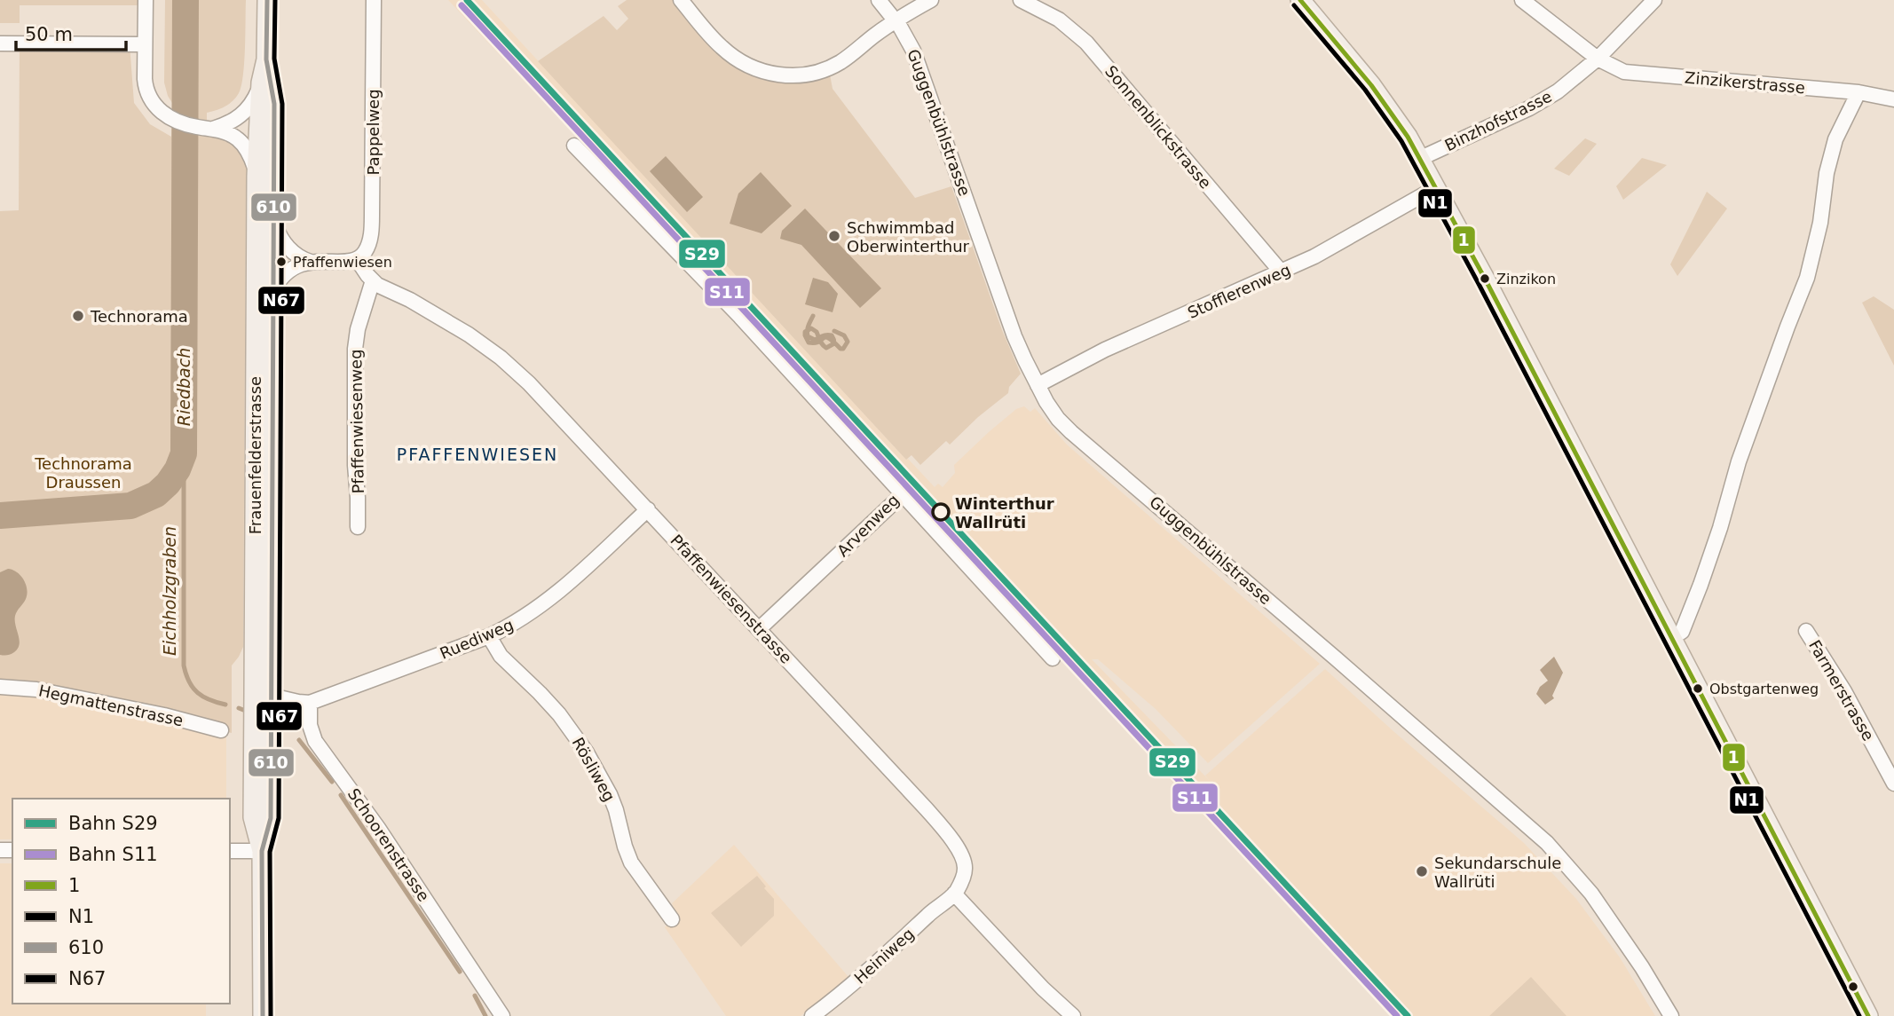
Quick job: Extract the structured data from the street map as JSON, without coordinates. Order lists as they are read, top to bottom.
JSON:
{
  "streets": {
    "main road": ["Frauenfelderstrasse"],
    "street": [
      "Zinzikerstrasse",
      "Binzhofstrasse",
      "Guggenbühlstrasse",
      "Sonnenblickstrasse",
      "Pappelweg",
      "Stofflerenweg",
      "Pfaffenwiesenweg",
      "Arvenweg",
      "Pfaffenwiesenstrasse",
      "Ruediweg",
      "Farmerstrasse",
      "Hegmattenstrasse",
      "Rösliweg",
      "Schoorenstrasse",
      "Heiniweg"
    ]
  },
  "crossings": [
    ["Zinzikerstrasse", "Binzhofstrasse"],
    ["Guggenbühlstrasse", "Stofflerenweg"],
    ["Sonnenblickstrasse", "Stofflerenweg"],
    ["Pappelweg", "Pfaffenwiesenstrasse"],
    ["Pfaffenwiesenweg", "Pfaffenwiesenstrasse"],
    ["Arvenweg", "Pfaffenwiesenstrasse"],
    ["Pfaffenwiesenstrasse", "Ruediweg"],
    ["Pfaffenwiesenstrasse", "Heiniweg"],
    ["Ruediweg", "Rösliweg"],
    ["Ruediweg", "Schoorenstrasse"]
  ],
  "districts": ["PFAFFENWIESEN"],
  "water": ["Riedbach", "Eichholzgraben"],
  "parks": ["Technorama Draussen"],
  "places": [
    "Schwimmbad Oberwinterthur",
    "Pfaffenwiesen",
    "Zinzikon",
    "Technorama",
    "Winterthur Wallrüti",
    "Obstgartenweg",
    "Sekundarschule Wallrüti"
  ],
  "lines": [
    "rail line S29",
    "transit line 1",
    "transit line 610",
    "transit line N67",
    "rail line S11",
    "transit line N1"
  ],
  "legend": [
    "Bahn S29",
    "Bahn S11",
    "1",
    "N1",
    "610",
    "N67"
  ],
  "scale_bar": "50 m"
}
